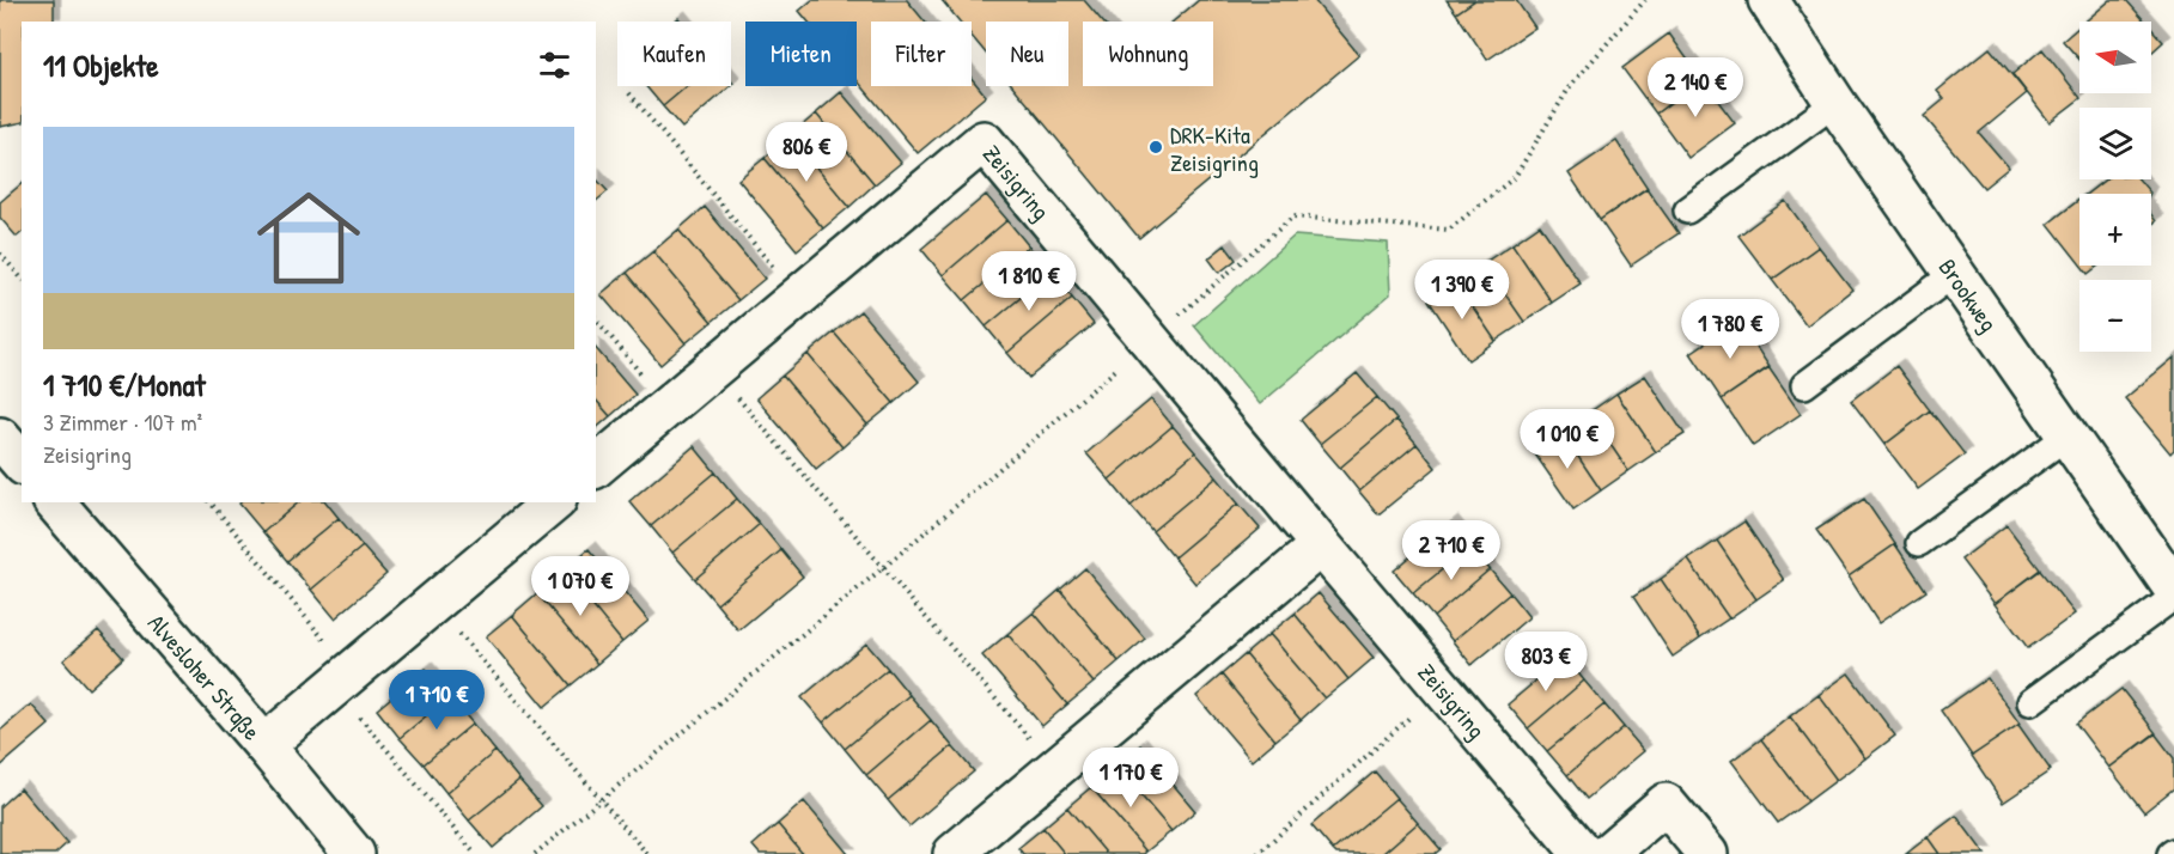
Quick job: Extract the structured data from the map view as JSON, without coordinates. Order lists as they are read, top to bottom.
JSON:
{
  "streets": {
    "street": ["Zeisigring", "Brookweg", "Alvesloher Straße"]
  },
  "places": ["DRK-Kita Zeisigring"],
  "north": "left",
  "page": {
    "map_buttons": ["+", "−"],
    "chip": [
      "Kaufen",
      "Mieten",
      "Filter",
      "Neu",
      "Wohnung"
    ],
    "heading": "11 Objekte",
    "price": [
      "2 140 €",
      "806 €",
      "1 810 €",
      "1 390 €",
      "1 780 €",
      "1 010 €",
      "2 710 €",
      "1 070 €",
      "803 €",
      "1 710 €",
      "1 170 €"
    ],
    "list": [
      {
        "name": "1 710 €/Monat",
        "note": "3 Zimmer · 107 m² · Zeisigring"
      }
    ]
  }
}
